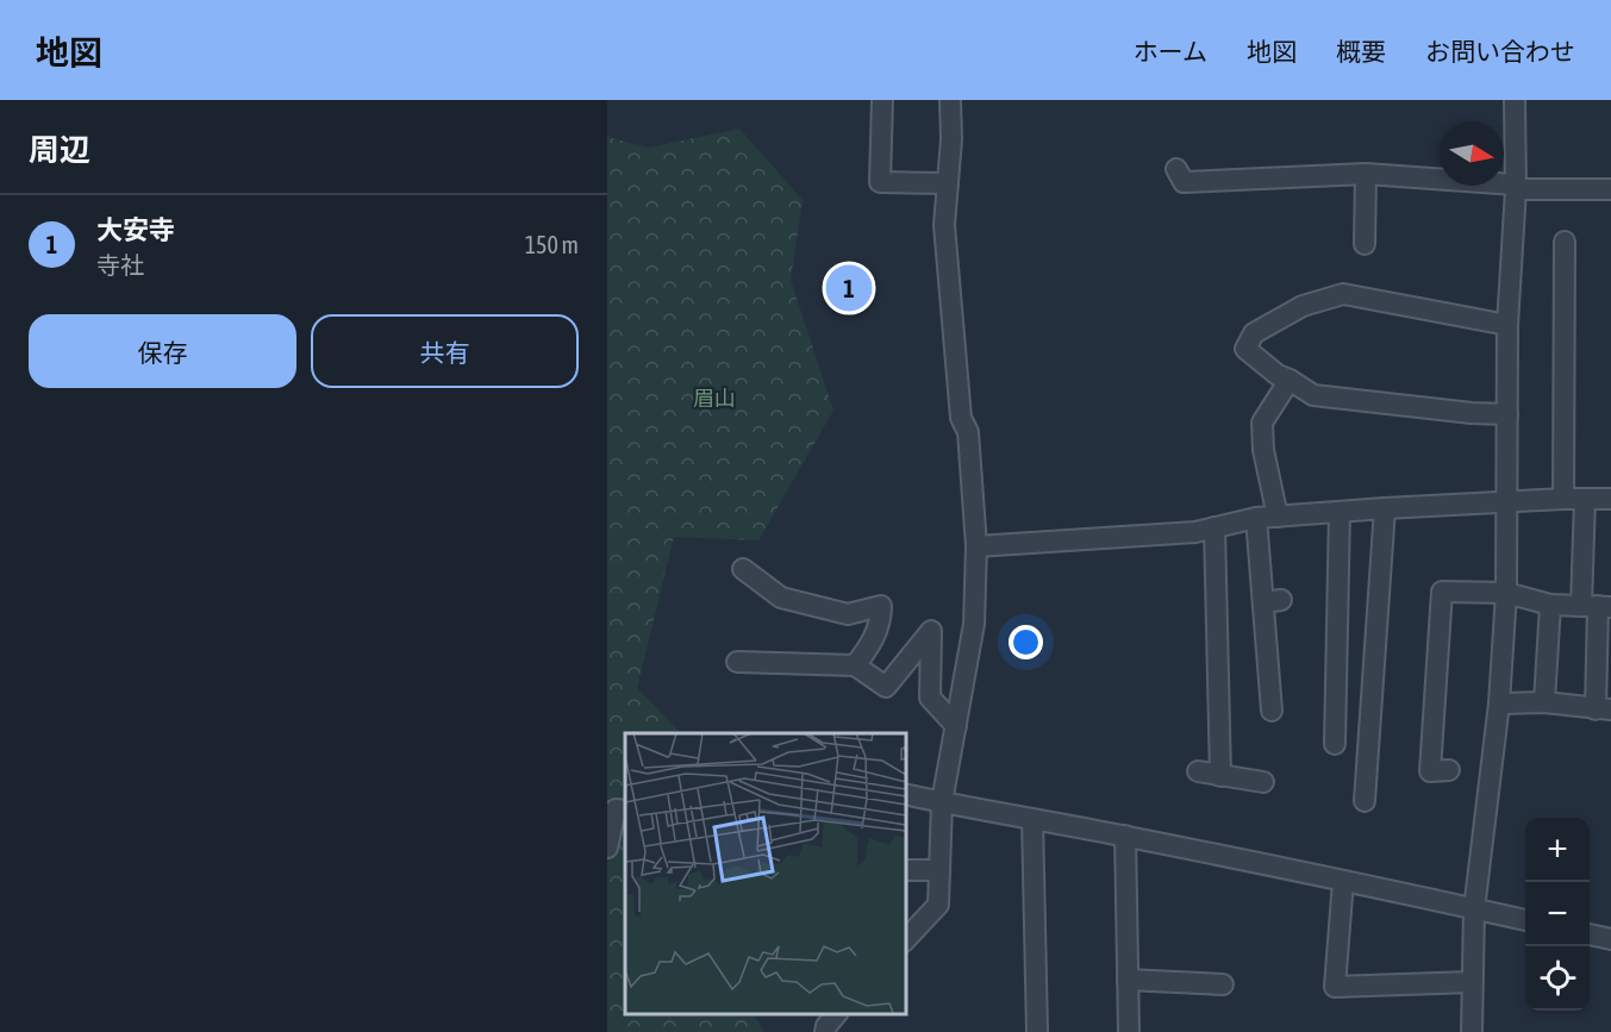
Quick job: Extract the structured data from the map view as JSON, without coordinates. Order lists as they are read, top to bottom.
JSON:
{
  "parks": ["眉山"],
  "north": "right",
  "page": {
    "header": "地図",
    "nav": [
      "ホーム",
      "地図",
      "概要",
      "お問い合わせ"
    ],
    "heading": "周辺",
    "list": [
      {
        "mark": "1",
        "name": "大安寺",
        "note": "寺社",
        "value": "150 m"
      }
    ],
    "pins": "1",
    "buttons": ["保存", "共有"],
    "map_buttons": ["+", "−"]
  }
}
